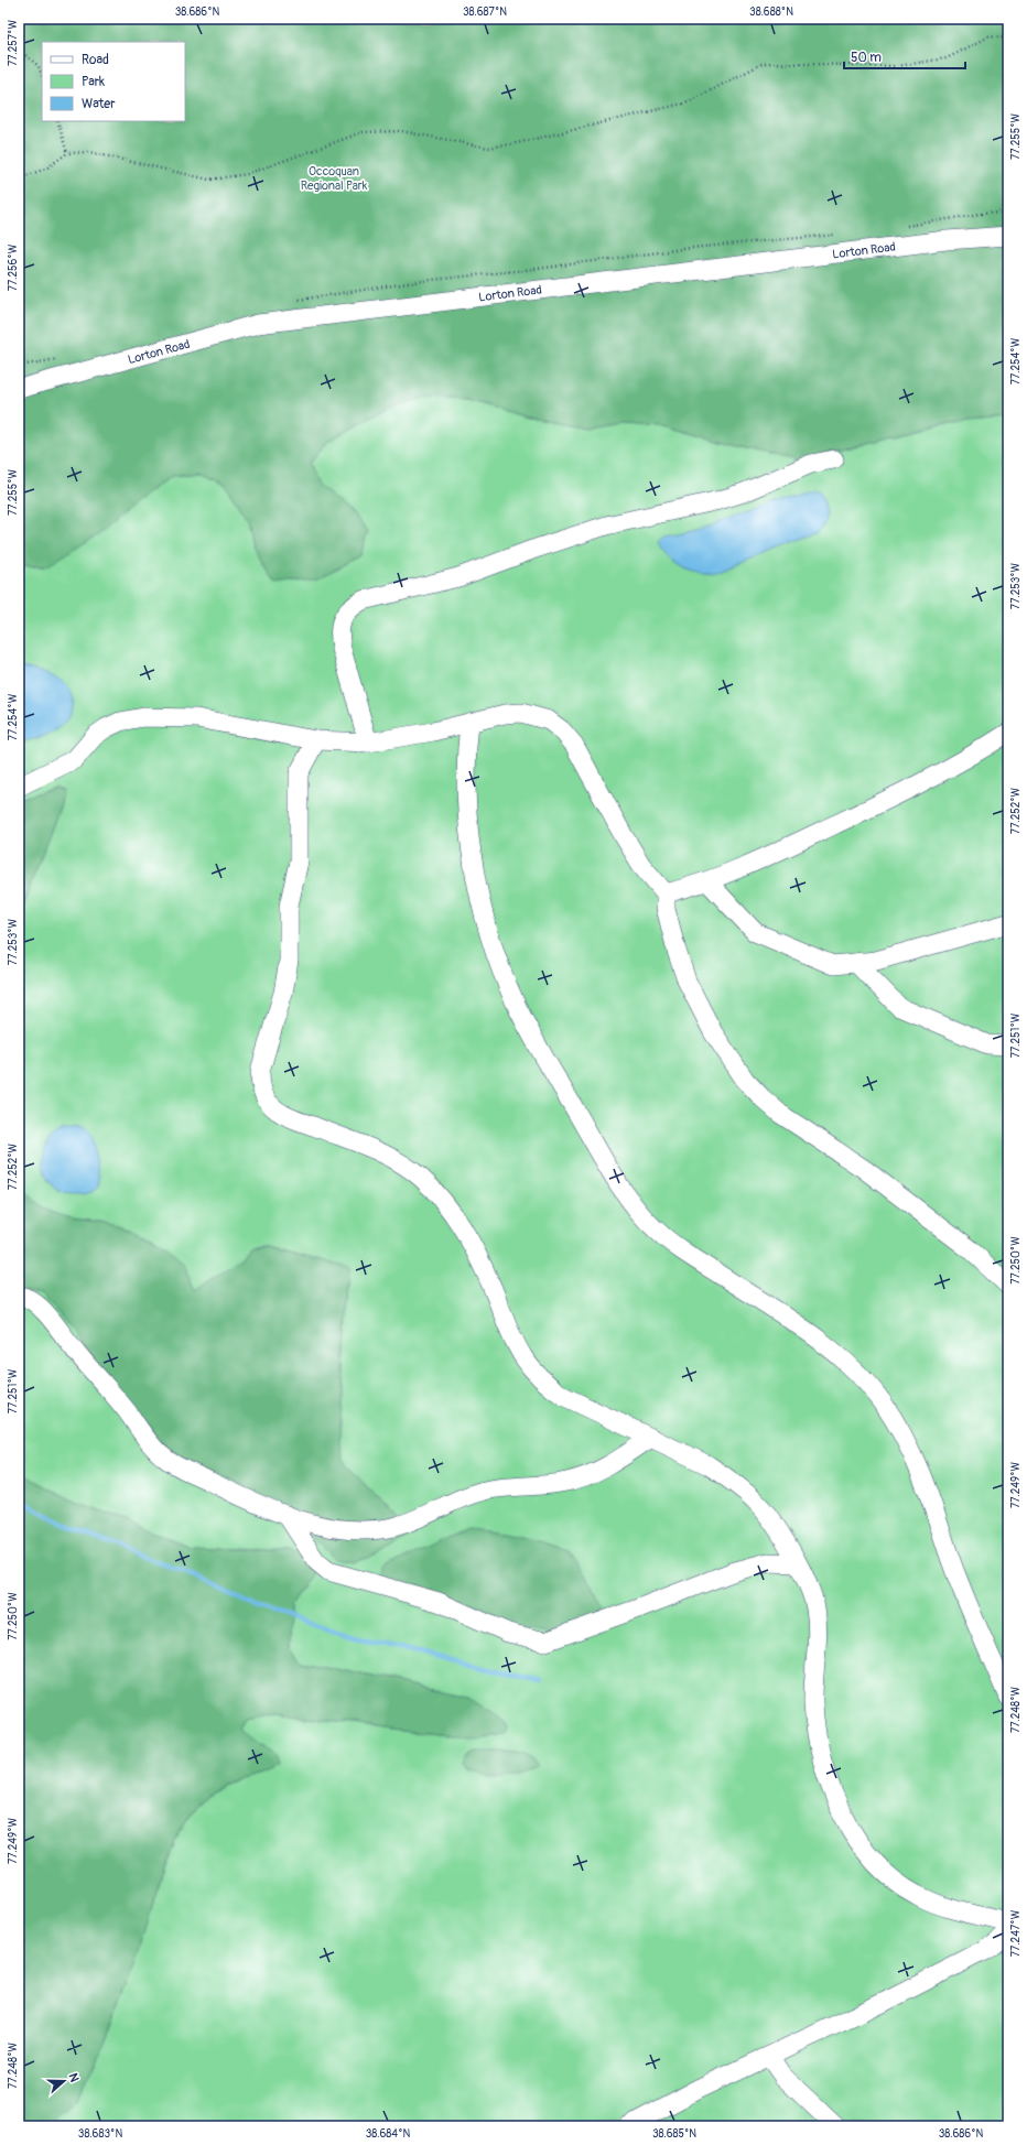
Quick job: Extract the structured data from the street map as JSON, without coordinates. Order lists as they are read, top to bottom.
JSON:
{
  "streets": {
    "street": ["Lorton Road"]
  },
  "parks": ["Occoquan Regional Park"],
  "legend": ["Road", "Park", "Water"],
  "scale_bar": "50 m",
  "north": "right",
  "coordinates": [
    "38.686°N",
    "38.687°N",
    "38.688°N",
    "77.257°W",
    "77.255°W",
    "77.256°W",
    "77.254°W",
    "77.253°W",
    "77.252°W",
    "77.251°W",
    "77.250°W",
    "77.249°W",
    "77.248°W",
    "77.247°W",
    "38.683°N",
    "38.684°N",
    "38.685°N"
  ]
}
